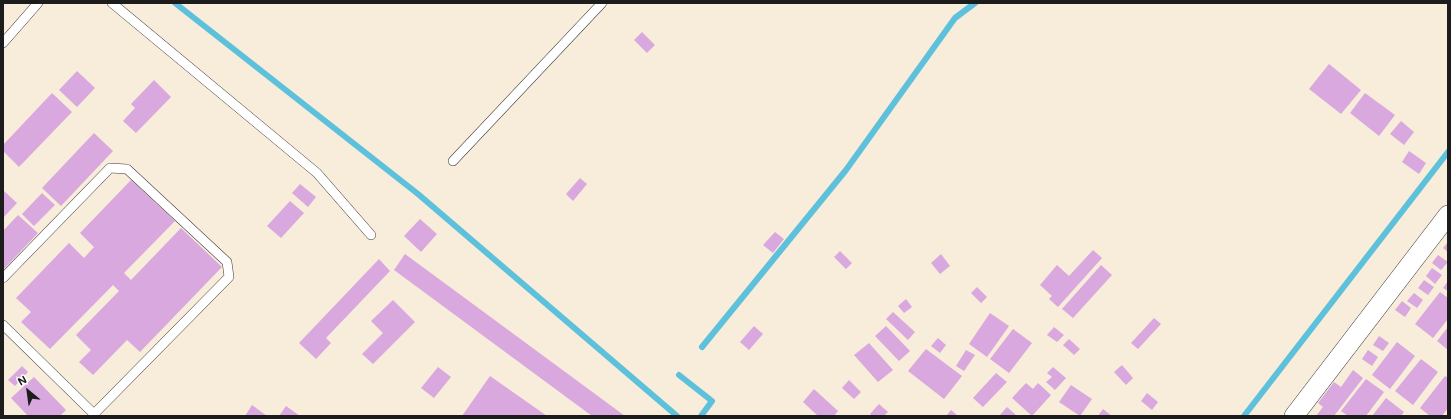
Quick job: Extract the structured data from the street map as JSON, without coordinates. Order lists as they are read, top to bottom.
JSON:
{
  "north": "top left"
}
